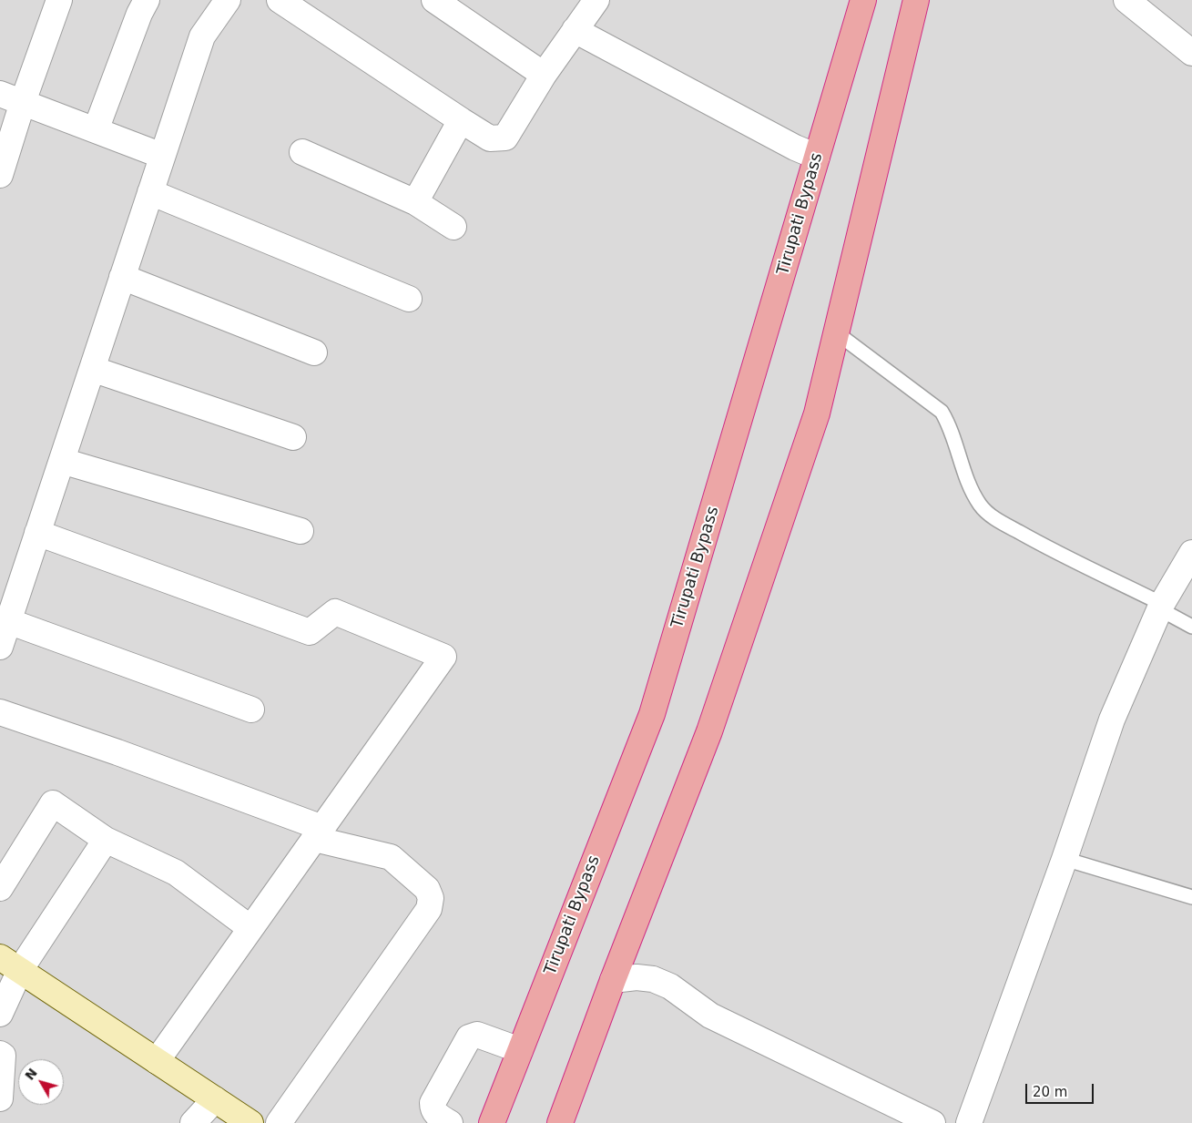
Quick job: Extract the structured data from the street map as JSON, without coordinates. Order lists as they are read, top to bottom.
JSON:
{
  "streets": {
    "highway": ["Tirupati Bypass"]
  },
  "scale_bar": "20 m",
  "north": "top left"
}
